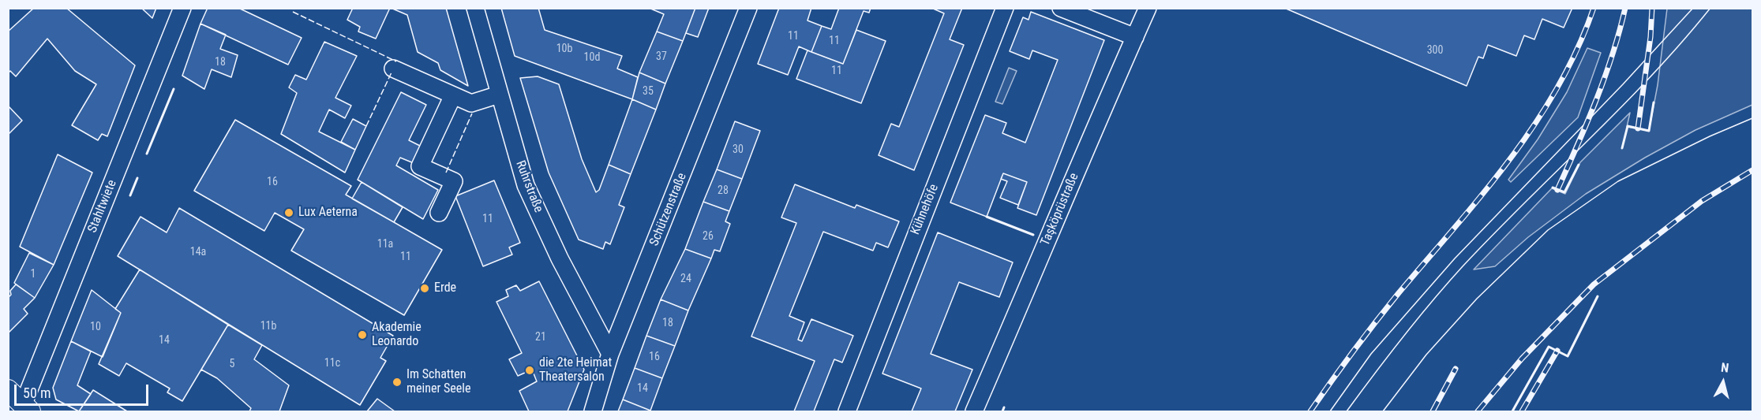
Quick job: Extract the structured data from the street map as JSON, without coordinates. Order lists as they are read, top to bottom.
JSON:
{
  "streets": {
    "street": [
      "Ruhrstraße",
      "Stahltwiete",
      "Schützenstraße",
      "Kühnehöfe",
      "Taşköprüstraße"
    ]
  },
  "crossings": [
    ["Ruhrstraße", "Schützenstraße"]
  ],
  "places": [
    "Lux Aeterna",
    "Erde",
    "Akademie Leonardo",
    "die 2te Heimat Theatersalon",
    "Im Schatten meiner Seele"
  ],
  "house_numbers": [
    "11",
    "11",
    "10b",
    "300",
    "37",
    "10d",
    "18",
    "11",
    "35",
    "30",
    "16",
    "28",
    "11",
    "26",
    "11a",
    "14a",
    "11",
    "1",
    "24",
    "18",
    "11b",
    "10",
    "21",
    "14",
    "16",
    "11c",
    "5",
    "14"
  ],
  "scale_bar": "50 m",
  "north": "top"
}
